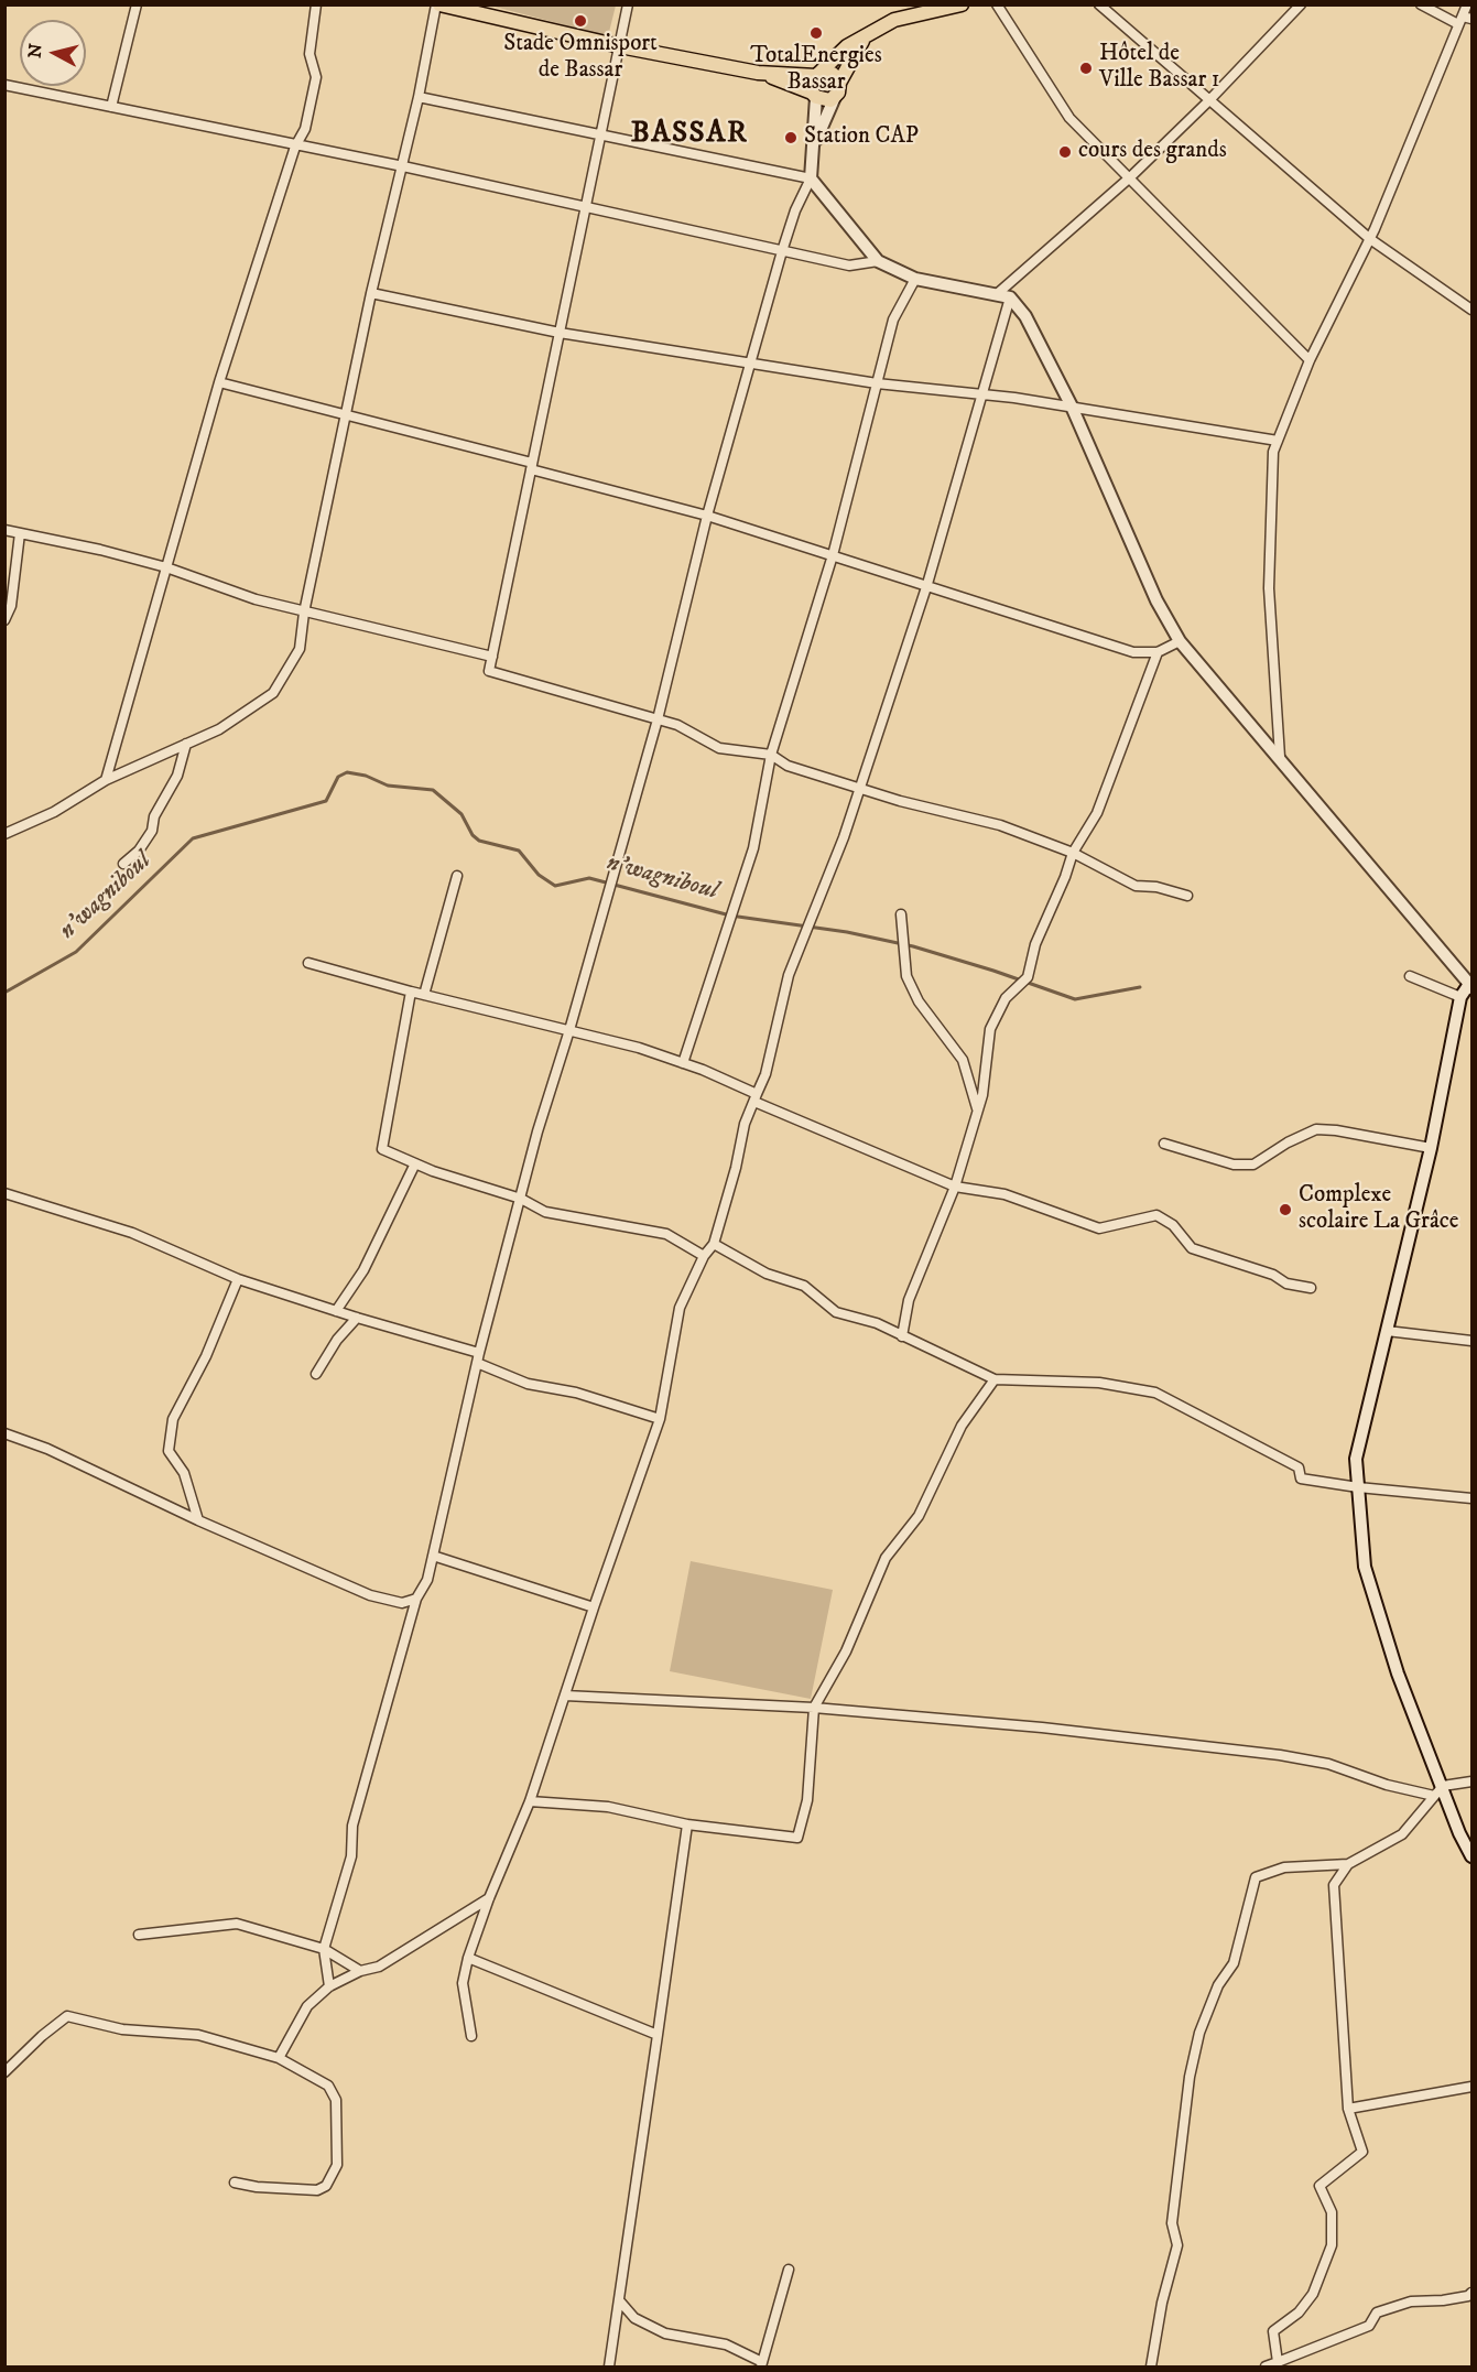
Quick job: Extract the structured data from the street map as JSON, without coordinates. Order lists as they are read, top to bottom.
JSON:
{
  "districts": ["BASSAR"],
  "water": ["n'wagniboul"],
  "places": [
    "Stade Omnisport de Bassar",
    "TotalEnergies Bassar",
    "Hôtel de Ville Bassar 1",
    "Station CAP",
    "cours des grands",
    "Complexe scolaire La Grâce"
  ],
  "north": "left"
}
